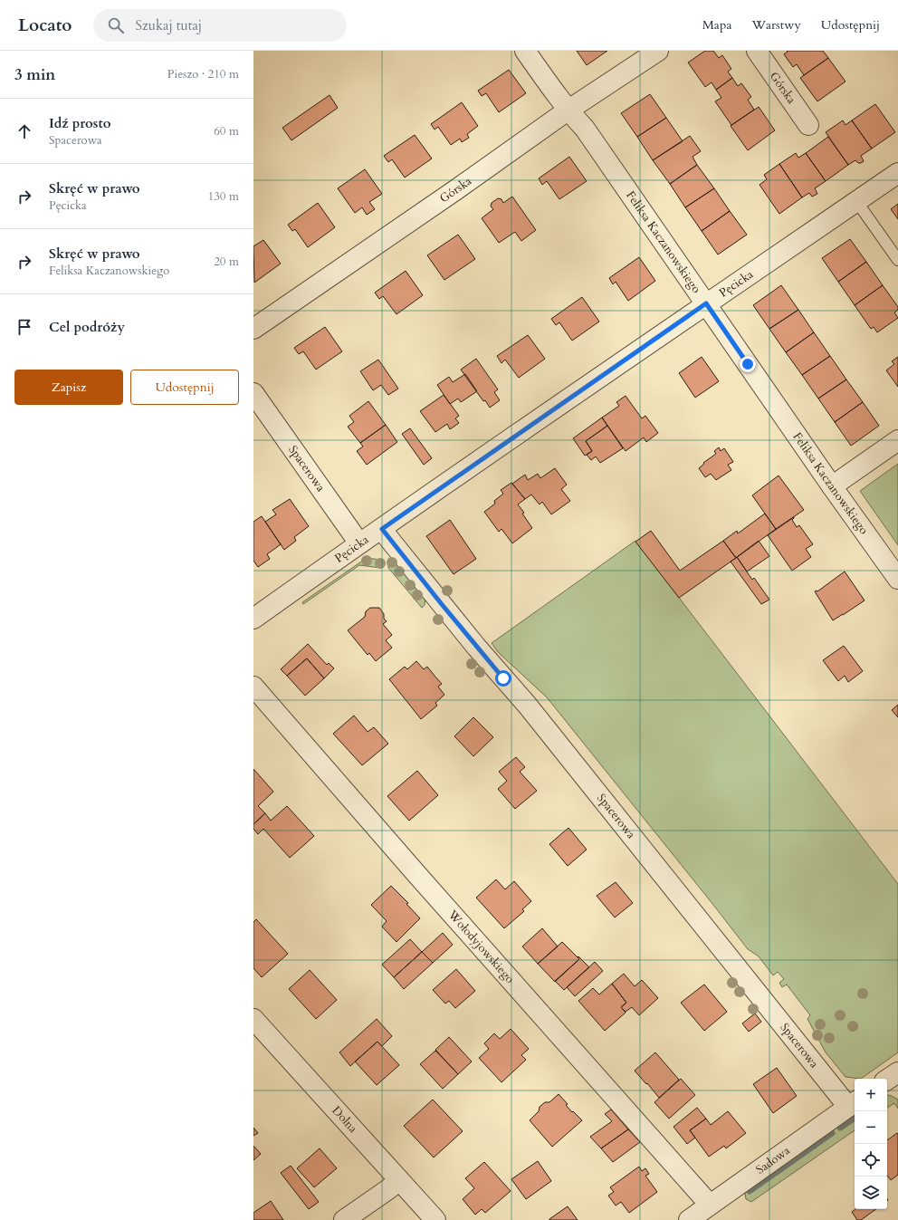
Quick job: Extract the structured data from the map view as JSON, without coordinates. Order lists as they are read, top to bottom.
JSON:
{
  "streets": {
    "street": [
      "Górska",
      "Feliksa Kaczanowskiego",
      "Pęcicka",
      "Spacerowa",
      "Wołodyjowskiego",
      "Dolna",
      "Sadowa"
    ]
  },
  "crossings": [
    ["Górska", "Feliksa Kaczanowskiego"],
    ["Feliksa Kaczanowskiego", "Pęcicka"],
    ["Pęcicka", "Spacerowa"],
    ["Spacerowa", "Sadowa"],
    ["Wołodyjowskiego", "Sadowa"]
  ],
  "page": {
    "header": "Locato",
    "search": "Szukaj tutaj",
    "nav": ["Mapa", "Warstwy", "Udostępnij"],
    "heading": ["3 min", "Pieszo · 210 m"],
    "list": [
      ["Idź prosto", "Spacerowa", "60 m"],
      ["Skręć w prawo", "Pęcicka", "130 m"],
      ["Skręć w prawo", "Feliksa Kaczanowskiego", "20 m"],
      "Cel podróży"
    ],
    "buttons": ["Zapisz", "Udostępnij"],
    "map_buttons": ["+", "−"]
  }
}
